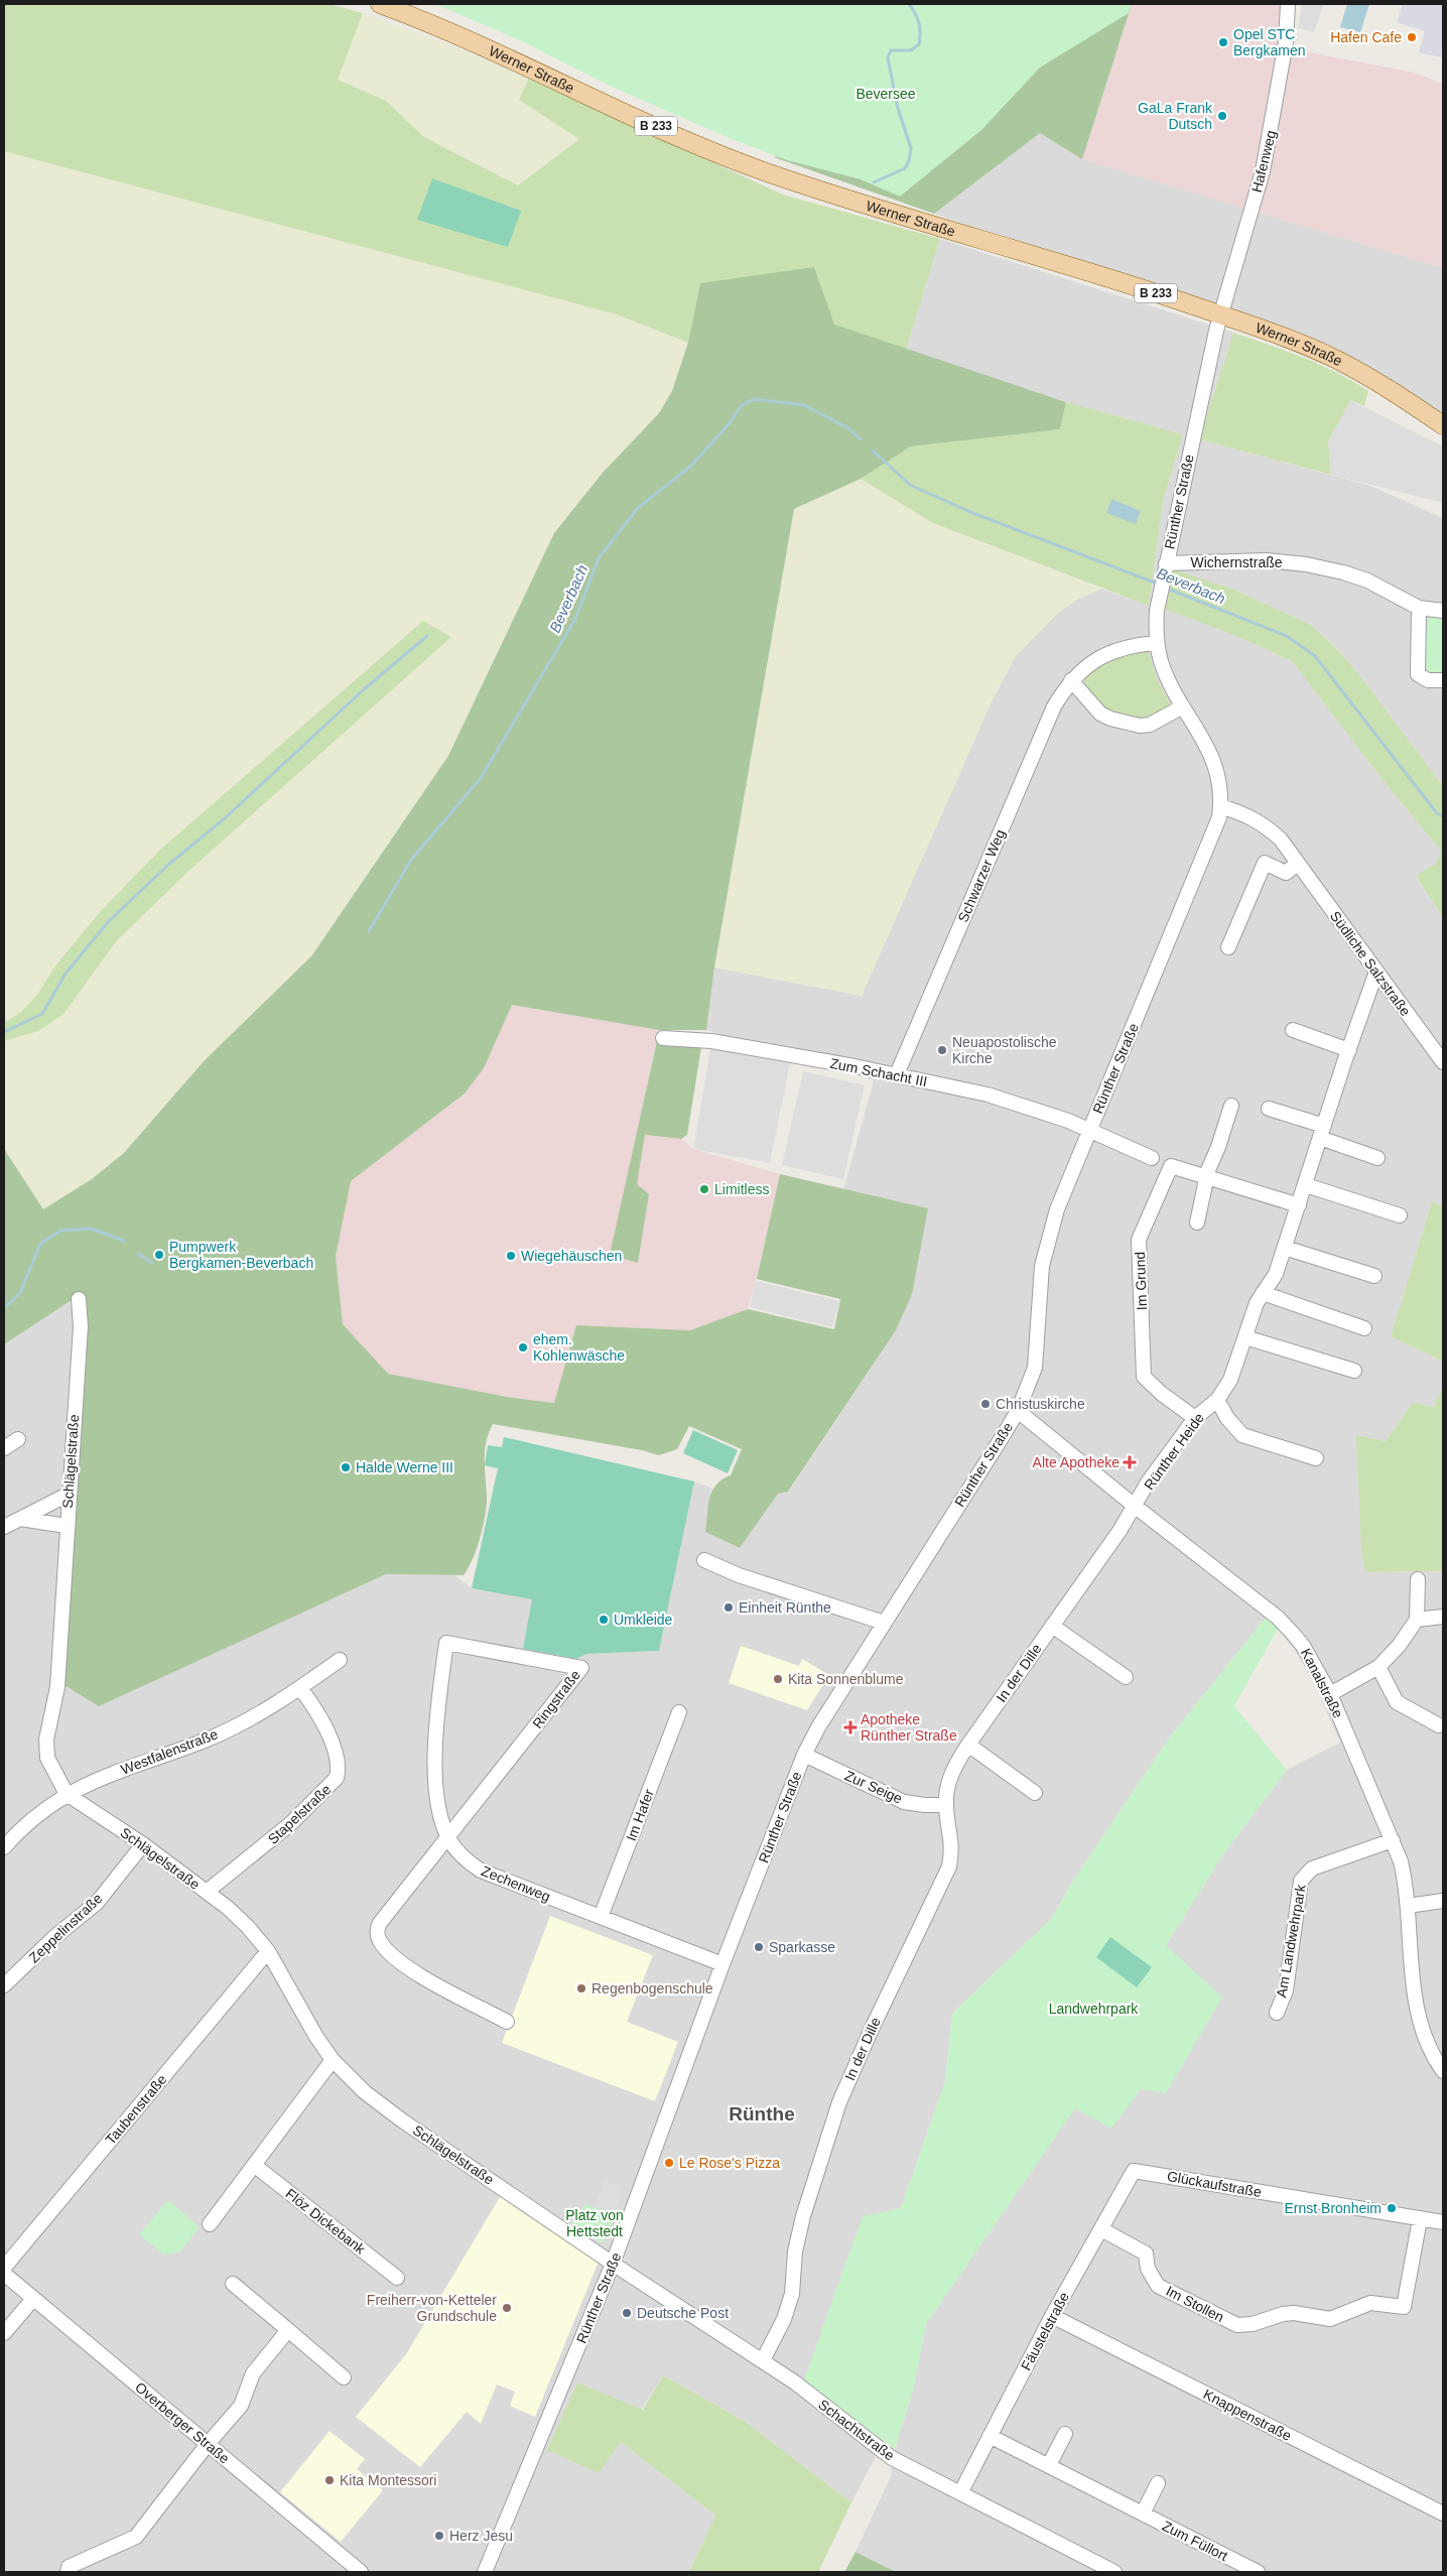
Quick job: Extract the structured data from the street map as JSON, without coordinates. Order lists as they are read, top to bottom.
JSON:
{
  "streets": {
    "main road": ["Werner Straße", "B 233"],
    "street": [
      "Hafenweg",
      "Rünther Straße",
      "Wichernstraße",
      "Schwarzer Weg",
      "Südliche Salzstraße",
      "Zum Schacht III",
      "Im Grund",
      "Rünther Heide",
      "Schlägelstraße",
      "In der Dille",
      "Kanalstraße",
      "Ringstraße",
      "Westfalenstraße",
      "Zur Seige",
      "Stapelstraße",
      "Im Hafer",
      "Zechenweg",
      "Zeppelinstraße",
      "Am Landwehrpark",
      "Taubenstraße",
      "Glückaufstraße",
      "Flöz Dickebank",
      "Im Stollen",
      "Fäustelstraße",
      "Knappenstraße",
      "Overberger Straße",
      "Schachtstraße",
      "Zum Füllort"
    ]
  },
  "crossings": [
    ["Werner Straße", "Hafenweg"],
    ["Werner Straße", "Rünther Straße"],
    ["Hafenweg", "Rünther Straße"],
    ["Rünther Straße", "Wichernstraße"],
    ["Rünther Straße", "Schwarzer Weg"],
    ["Rünther Straße", "Südliche Salzstraße"],
    ["Rünther Straße", "Zum Schacht III"],
    ["Rünther Straße", "Schlägelstraße"],
    ["Rünther Straße", "Kanalstraße"],
    ["Rünther Straße", "Zur Seige"],
    ["Rünther Straße", "Zechenweg"],
    ["Rünther Straße", "Schachtstraße"],
    ["Schwarzer Weg", "Zum Schacht III"],
    ["Südliche Salzstraße", "Rünther Heide"],
    ["Im Grund", "Rünther Heide"],
    ["Rünther Heide", "In der Dille"],
    ["Rünther Heide", "Kanalstraße"],
    ["Schlägelstraße", "Westfalenstraße"],
    ["Schlägelstraße", "Stapelstraße"],
    ["Schlägelstraße", "Zeppelinstraße"],
    ["Schlägelstraße", "Taubenstraße"],
    ["Schlägelstraße", "Schachtstraße"],
    ["In der Dille", "Kanalstraße"],
    ["In der Dille", "Zur Seige"],
    ["In der Dille", "Schachtstraße"],
    ["Kanalstraße", "Am Landwehrpark"],
    ["Ringstraße", "Zechenweg"],
    ["Westfalenstraße", "Stapelstraße"],
    ["Im Hafer", "Zechenweg"],
    ["Glückaufstraße", "Im Stollen"],
    ["Glückaufstraße", "Fäustelstraße"],
    ["Im Stollen", "Fäustelstraße"],
    ["Fäustelstraße", "Knappenstraße"],
    ["Fäustelstraße", "Schachtstraße"],
    ["Fäustelstraße", "Zum Füllort"]
  ],
  "districts": ["Rünthe"],
  "water": ["Beverbach"],
  "parks": ["Beversee", "Landwehrpark", "Platz von Hettstedt"],
  "places": {
    "other": [
      "Hafen Cafe",
      "Opel STC Bergkamen",
      "GaLa Frank Dutsch",
      "Neuapostolische Kirche",
      "Limitless",
      "Pumpwerk Bergkamen-Beverbach",
      "Wiegehäuschen",
      "ehem. Kohlenwäsche",
      "Christuskirche",
      "Halde Werne III",
      "Einheit Rünthe",
      "Umkleide",
      "Kita Sonnenblume",
      "Sparkasse",
      "Regenbogenschule",
      "Le Rose's Pizza",
      "Ernst Bronheim",
      "Freiherr-von-Ketteler Grundschule",
      "Deutsche Post",
      "Kita Montessori",
      "Herz Jesu"
    ],
    "health": ["Alte Apotheke", "Apotheke Rünther Straße"]
  }
}
